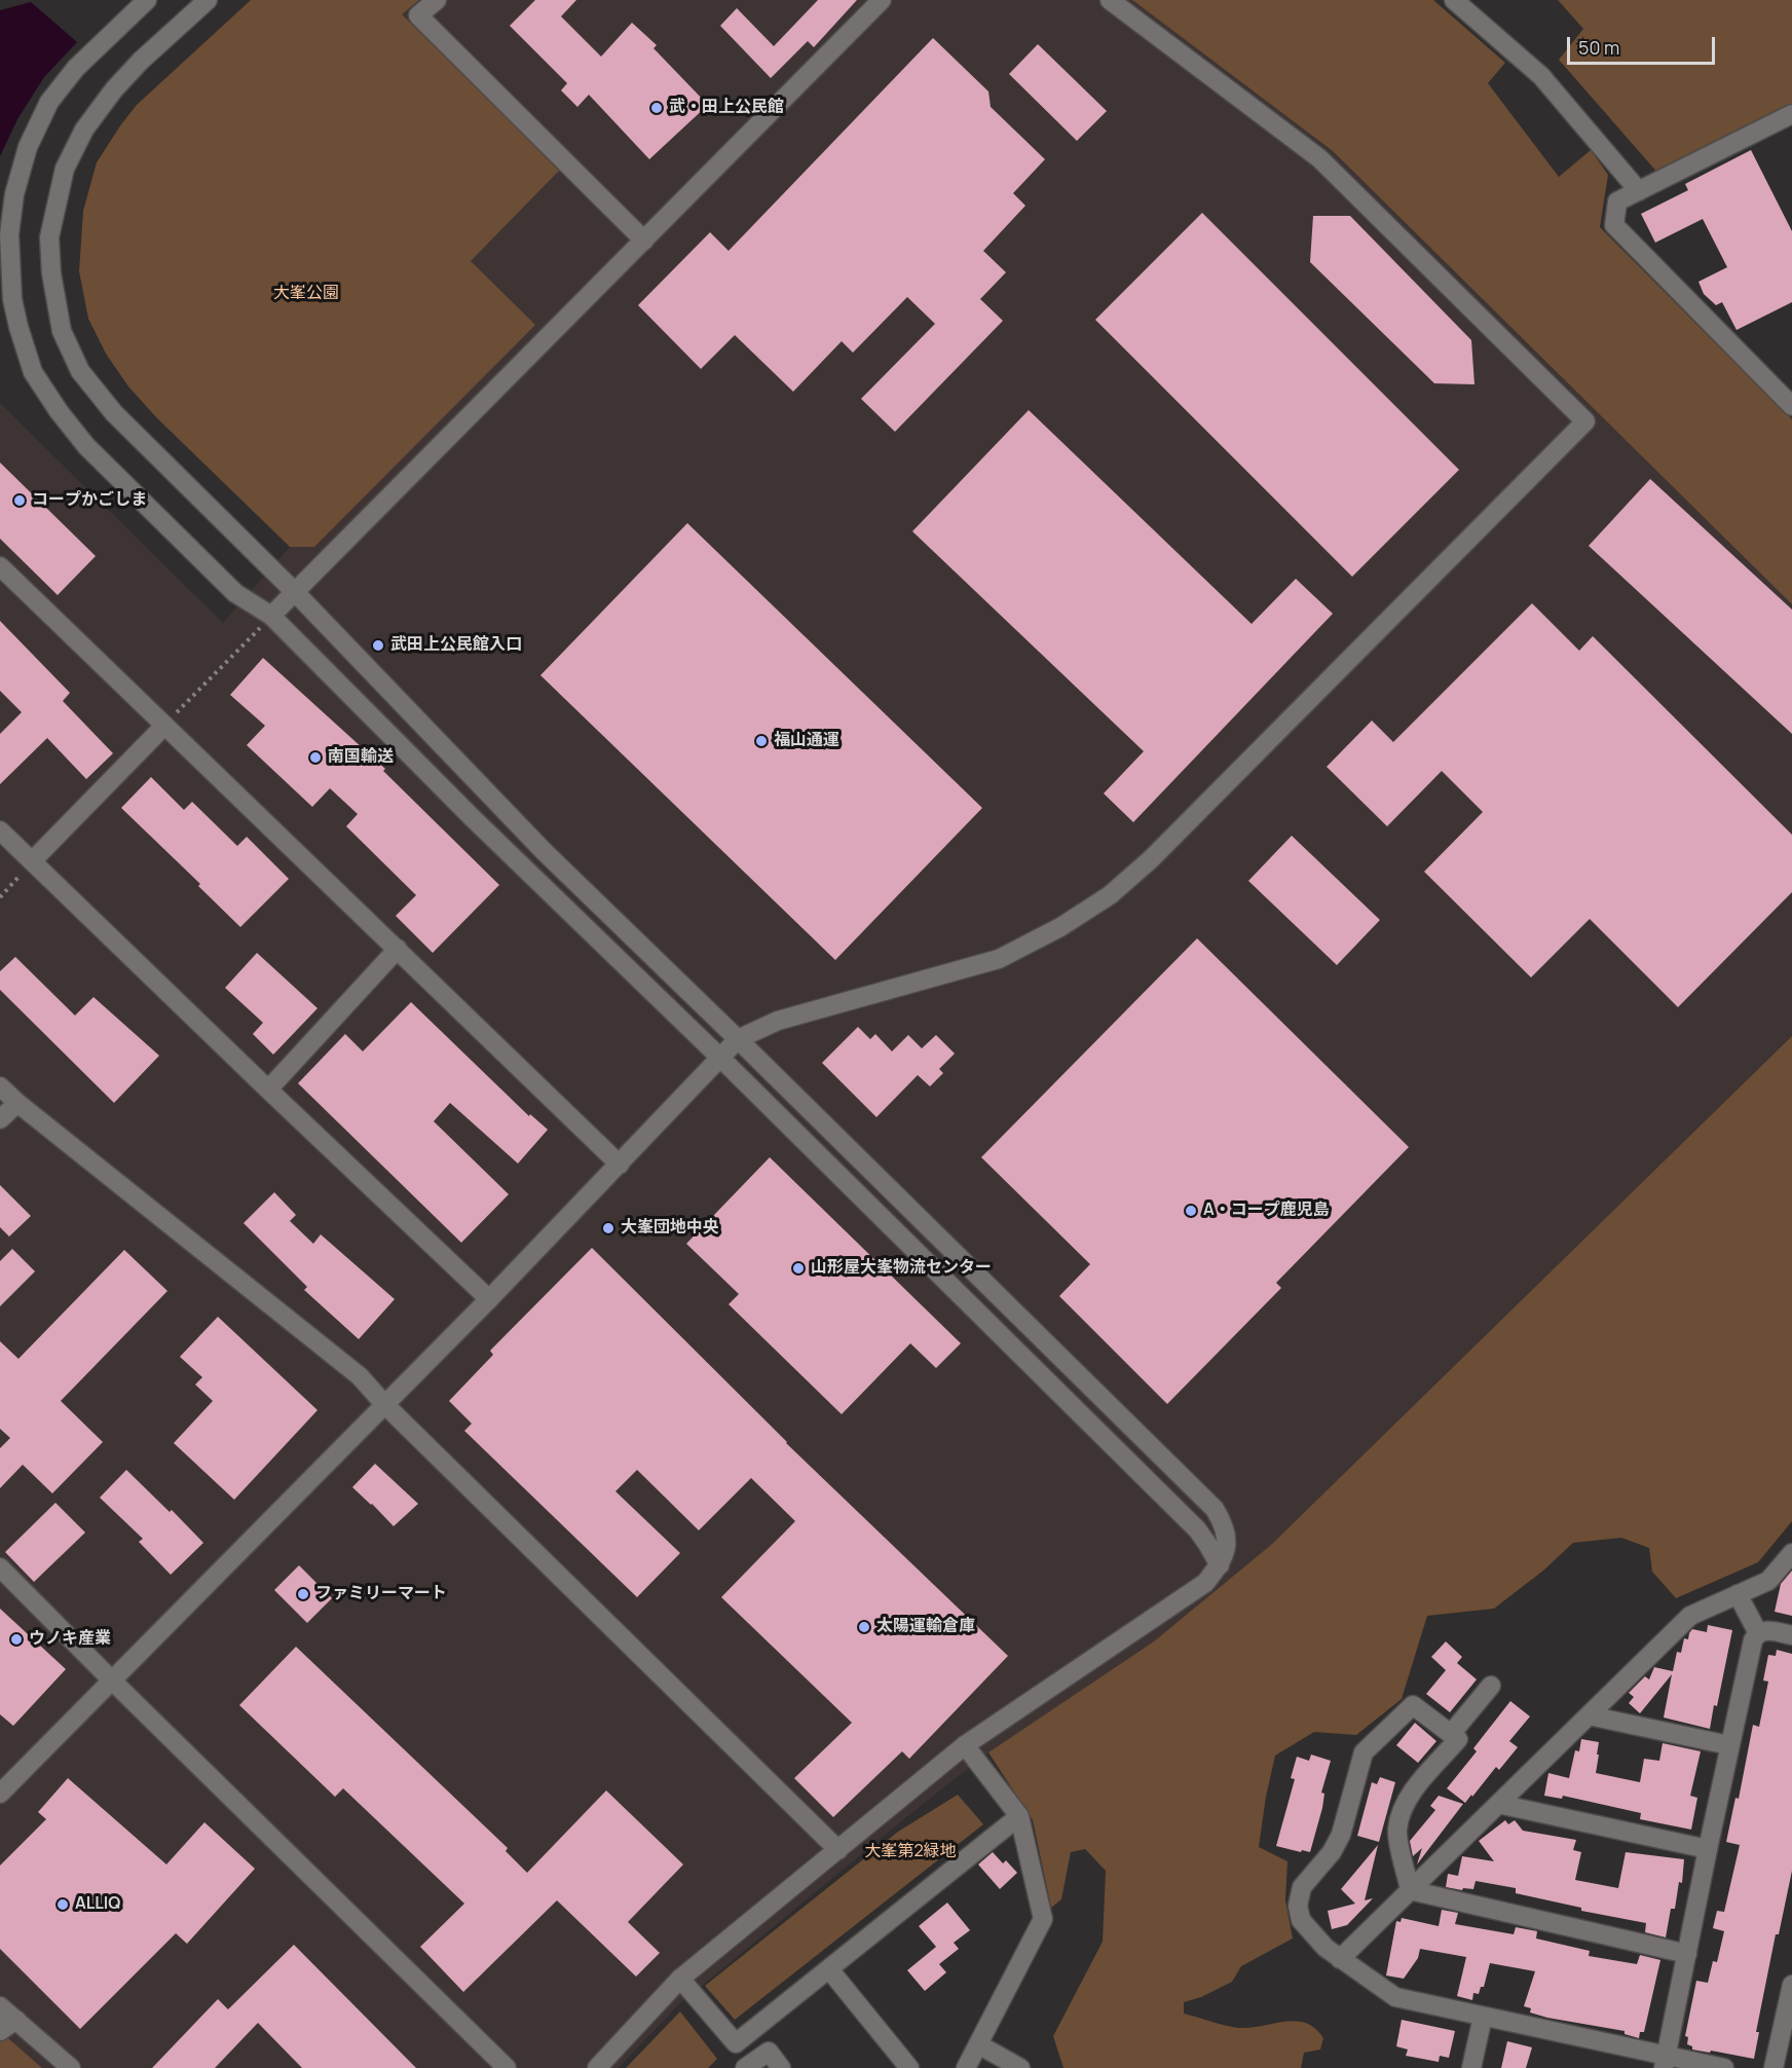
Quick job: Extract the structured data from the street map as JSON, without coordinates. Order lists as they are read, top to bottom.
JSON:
{
  "parks": ["大峯公園", "大峯第2緑地"],
  "places": [
    "武・田上公民館",
    "コープかごしま",
    "武田上公民館入口",
    "福山通運",
    "南国輸送",
    "A・コープ鹿児島",
    "大峯団地中央",
    "山形屋大峯物流センター",
    "ファミリーマート",
    "太陽運輸倉庫",
    "ウノキ産業",
    "ALLIQ"
  ],
  "scale_bar": "50 m"
}
